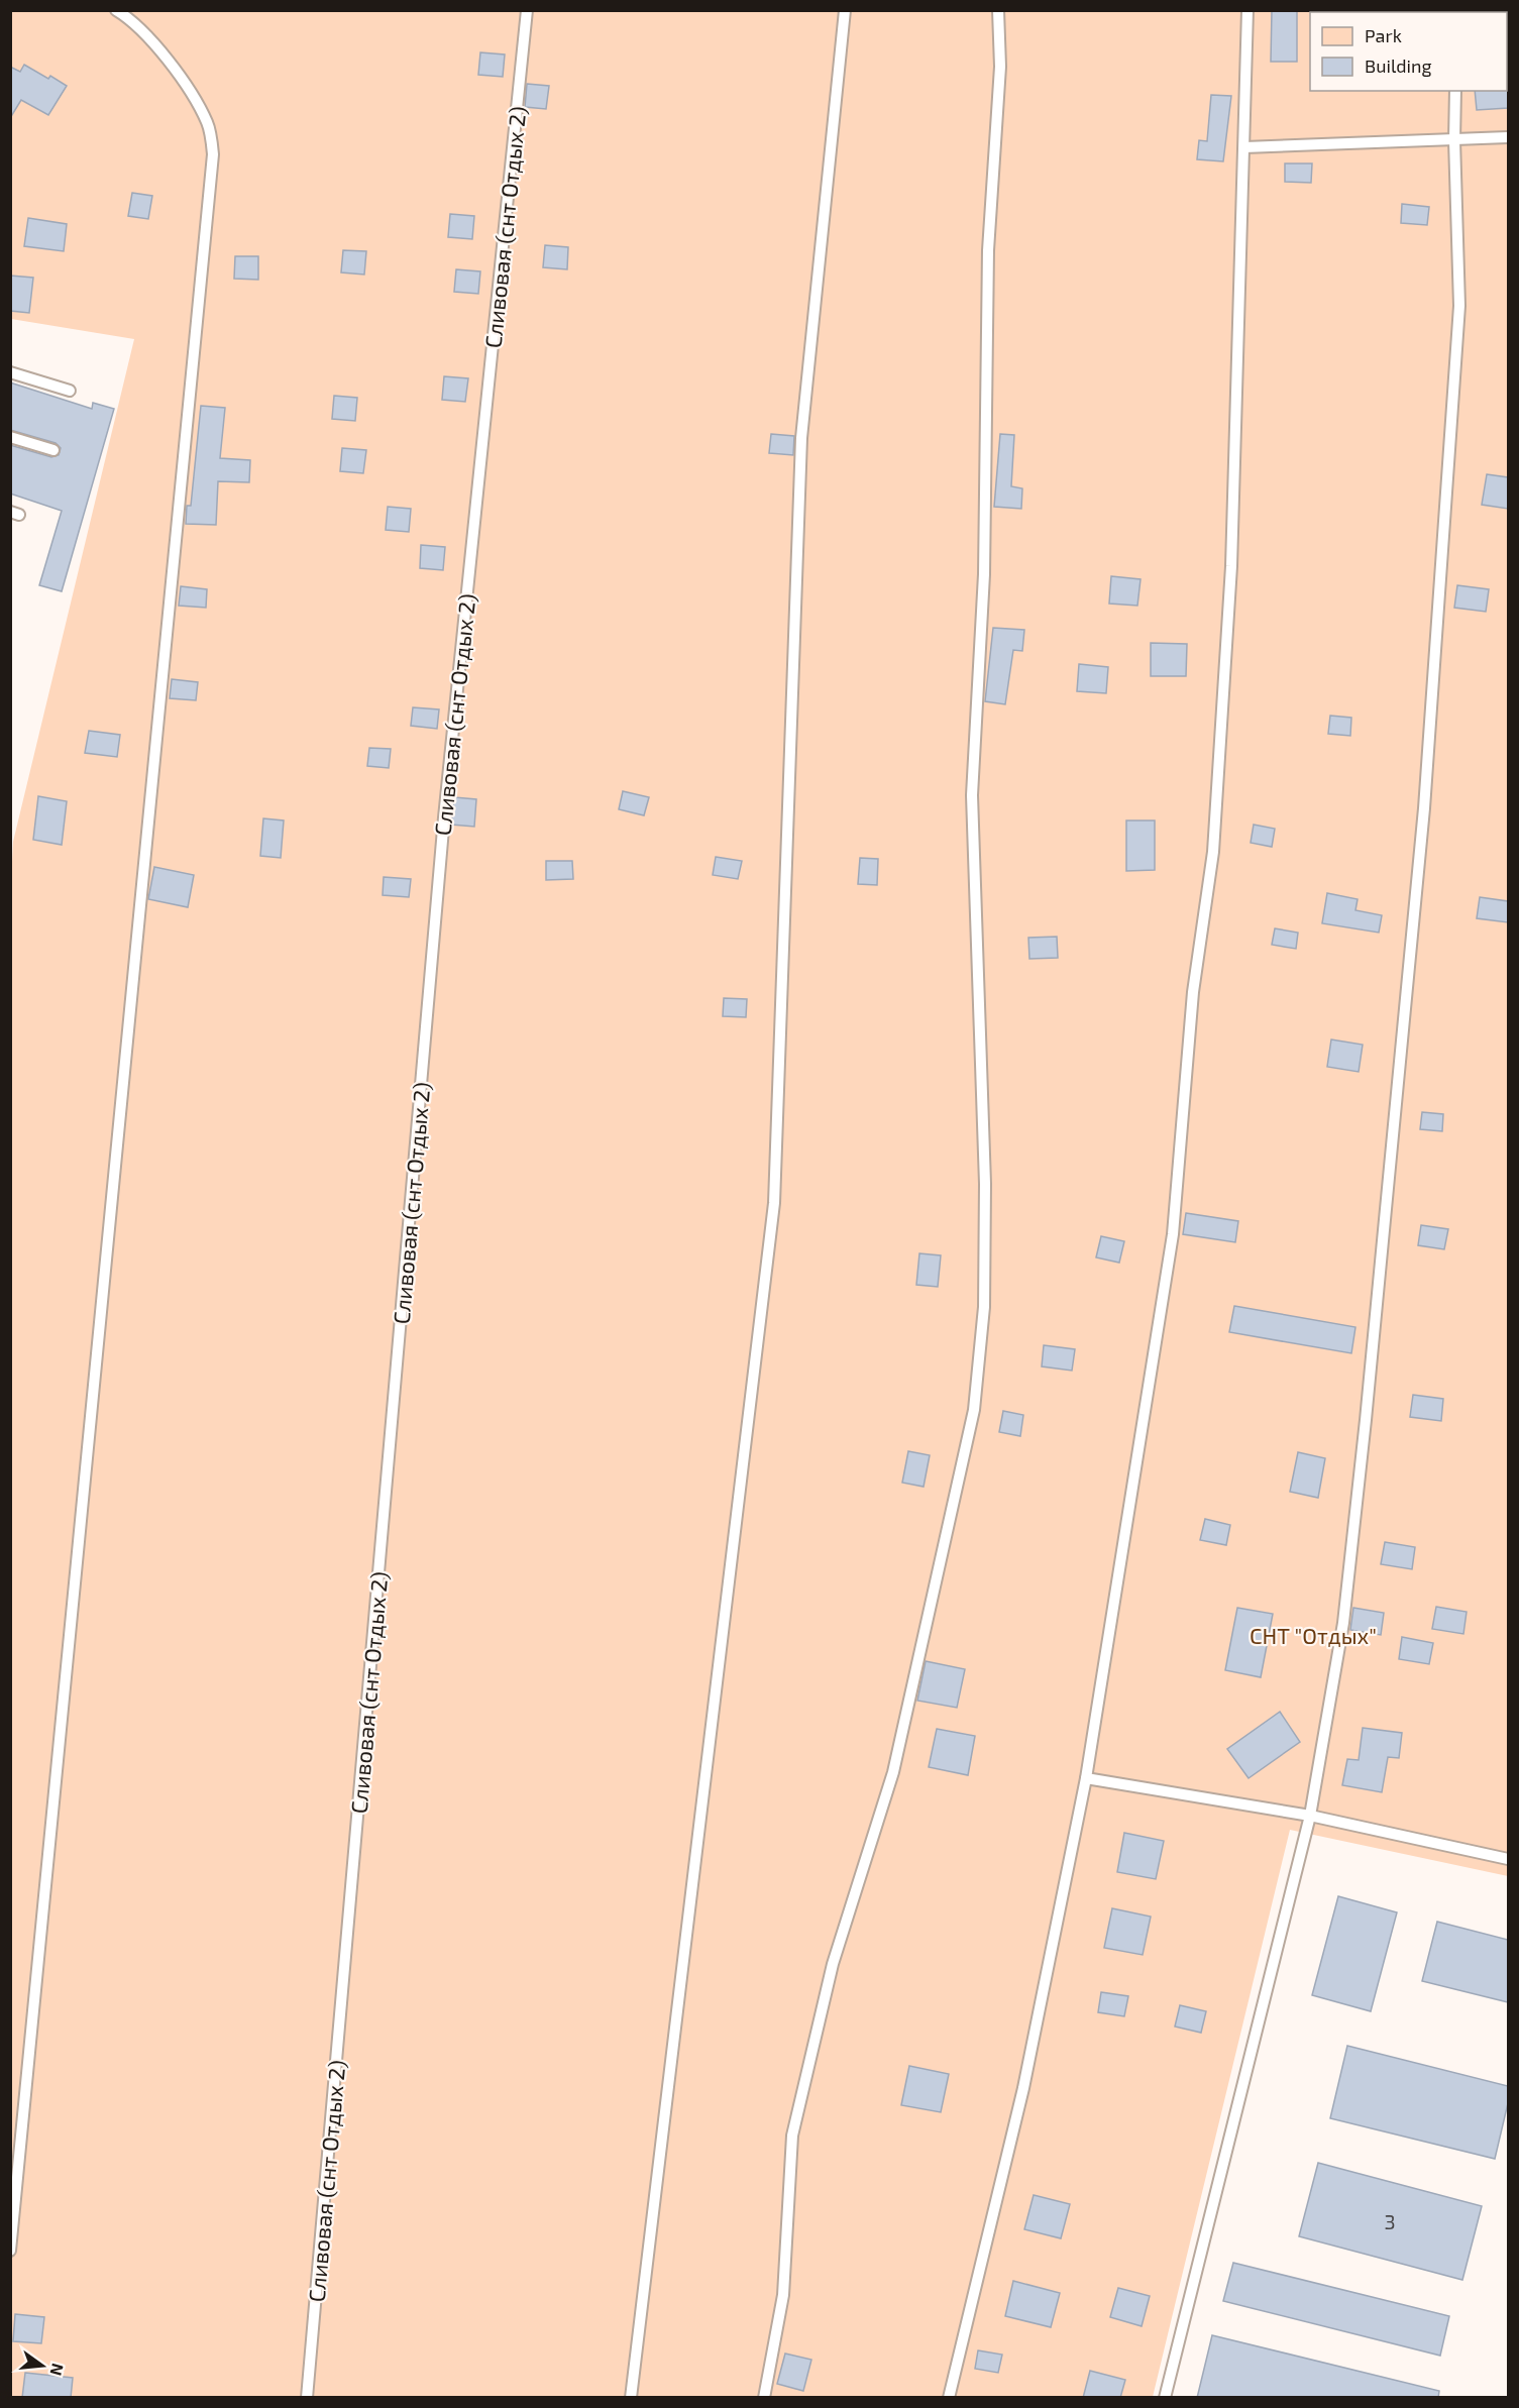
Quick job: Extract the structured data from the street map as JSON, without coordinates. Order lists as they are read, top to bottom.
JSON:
{
  "streets": {
    "lane": ["Сливовая (снт Отдых 2)"]
  },
  "parks": ["СНТ \"Отдых\""],
  "house_numbers": ["3"],
  "legend": ["Park", "Building"],
  "north": "right"
}
